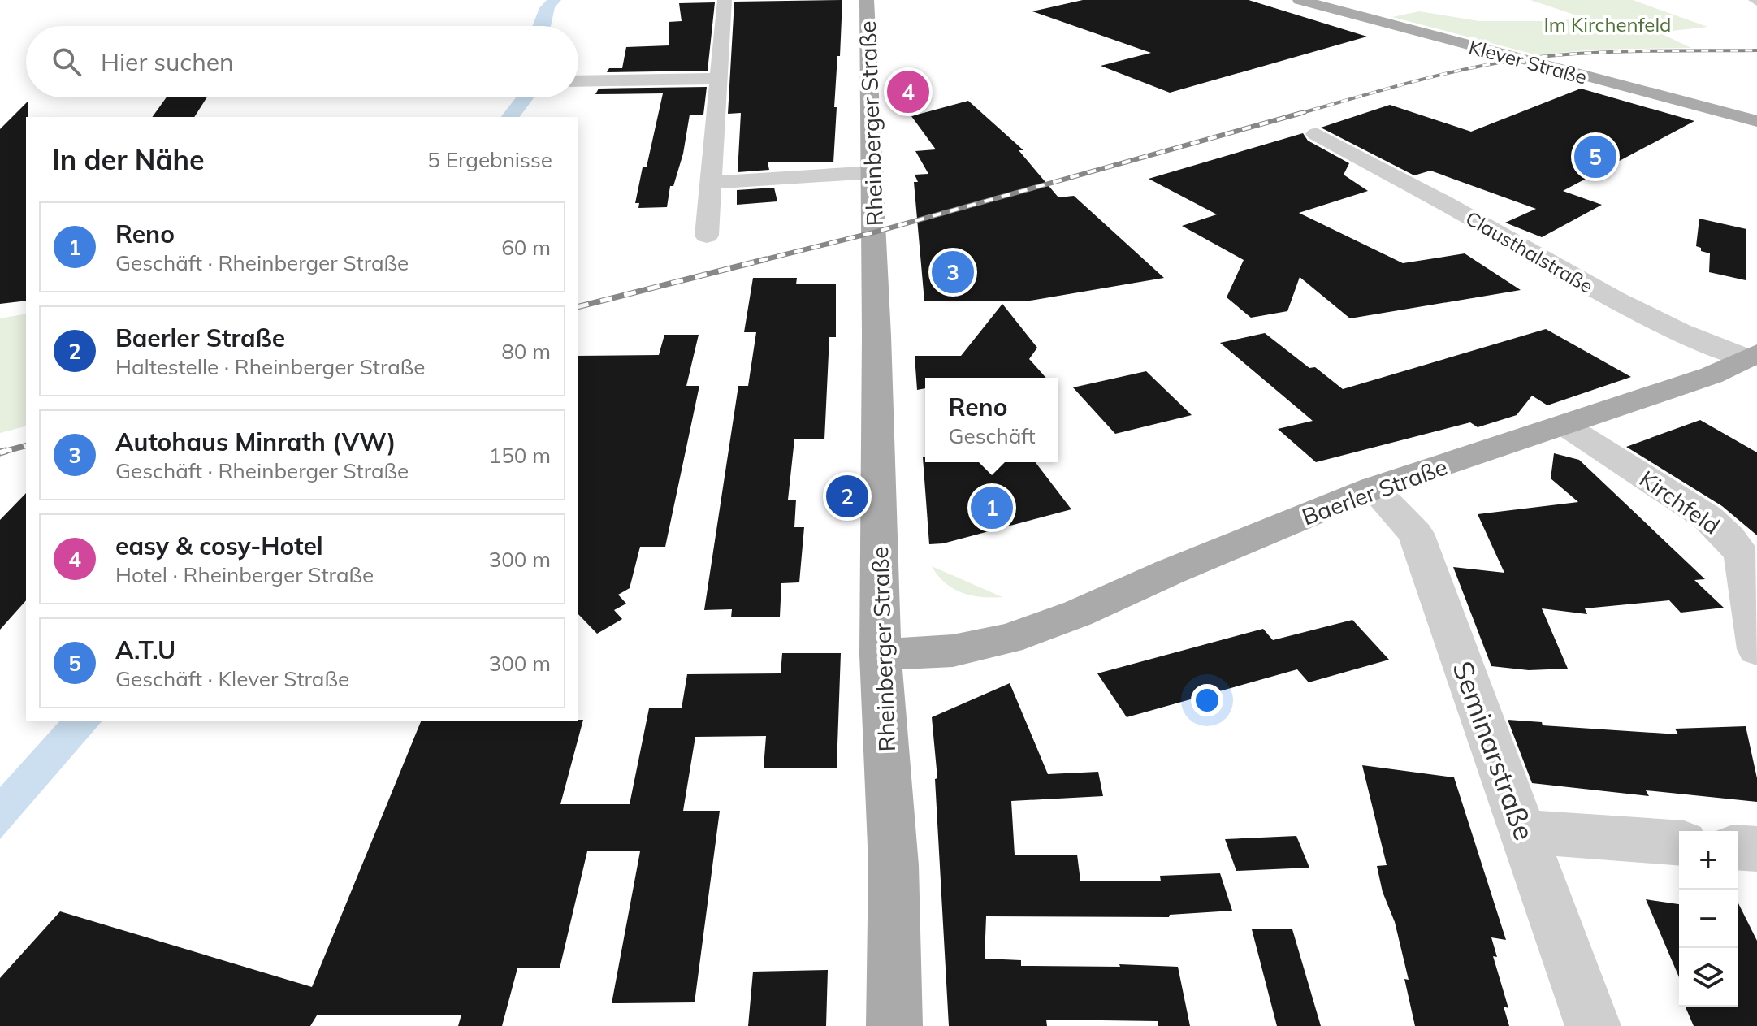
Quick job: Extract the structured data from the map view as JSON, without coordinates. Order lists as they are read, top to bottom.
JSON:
{
  "streets": {
    "main road": ["Klever Straße", "Rheinberger Straße", "Baerler Straße"],
    "street": ["Clausthalstraße", "Kirchfeld", "Seminarstraße"]
  },
  "crossings": [
    ["Rheinberger Straße", "Baerler Straße"],
    ["Clausthalstraße", "Baerler Straße"],
    ["Baerler Straße", "Kirchfeld"],
    ["Baerler Straße", "Seminarstraße"]
  ],
  "parks": ["Im Kirchenfeld"],
  "page": {
    "search": "Hier suchen",
    "pins": [
      "4",
      "5",
      "3",
      "2",
      "1"
    ],
    "heading": ["In der Nähe", "5 Ergebnisse"],
    "list": [
      {
        "mark": "1",
        "name": "Reno",
        "note": "Geschäft · Rheinberger Straße",
        "value": "60 m"
      },
      {
        "mark": "2",
        "name": "Baerler Straße",
        "note": "Haltestelle · Rheinberger Straße",
        "value": "80 m"
      },
      {
        "mark": "3",
        "name": "Autohaus Minrath (VW)",
        "note": "Geschäft · Rheinberger Straße",
        "value": "150 m"
      },
      {
        "mark": "4",
        "name": "easy & cosy-Hotel",
        "note": "Hotel · Rheinberger Straße",
        "value": "300 m"
      },
      {
        "mark": "5",
        "name": "A.T.U",
        "note": "Geschäft · Klever Straße",
        "value": "300 m"
      }
    ],
    "popup": ["Reno", "Geschäft"],
    "map_buttons": ["+", "−"]
  }
}
